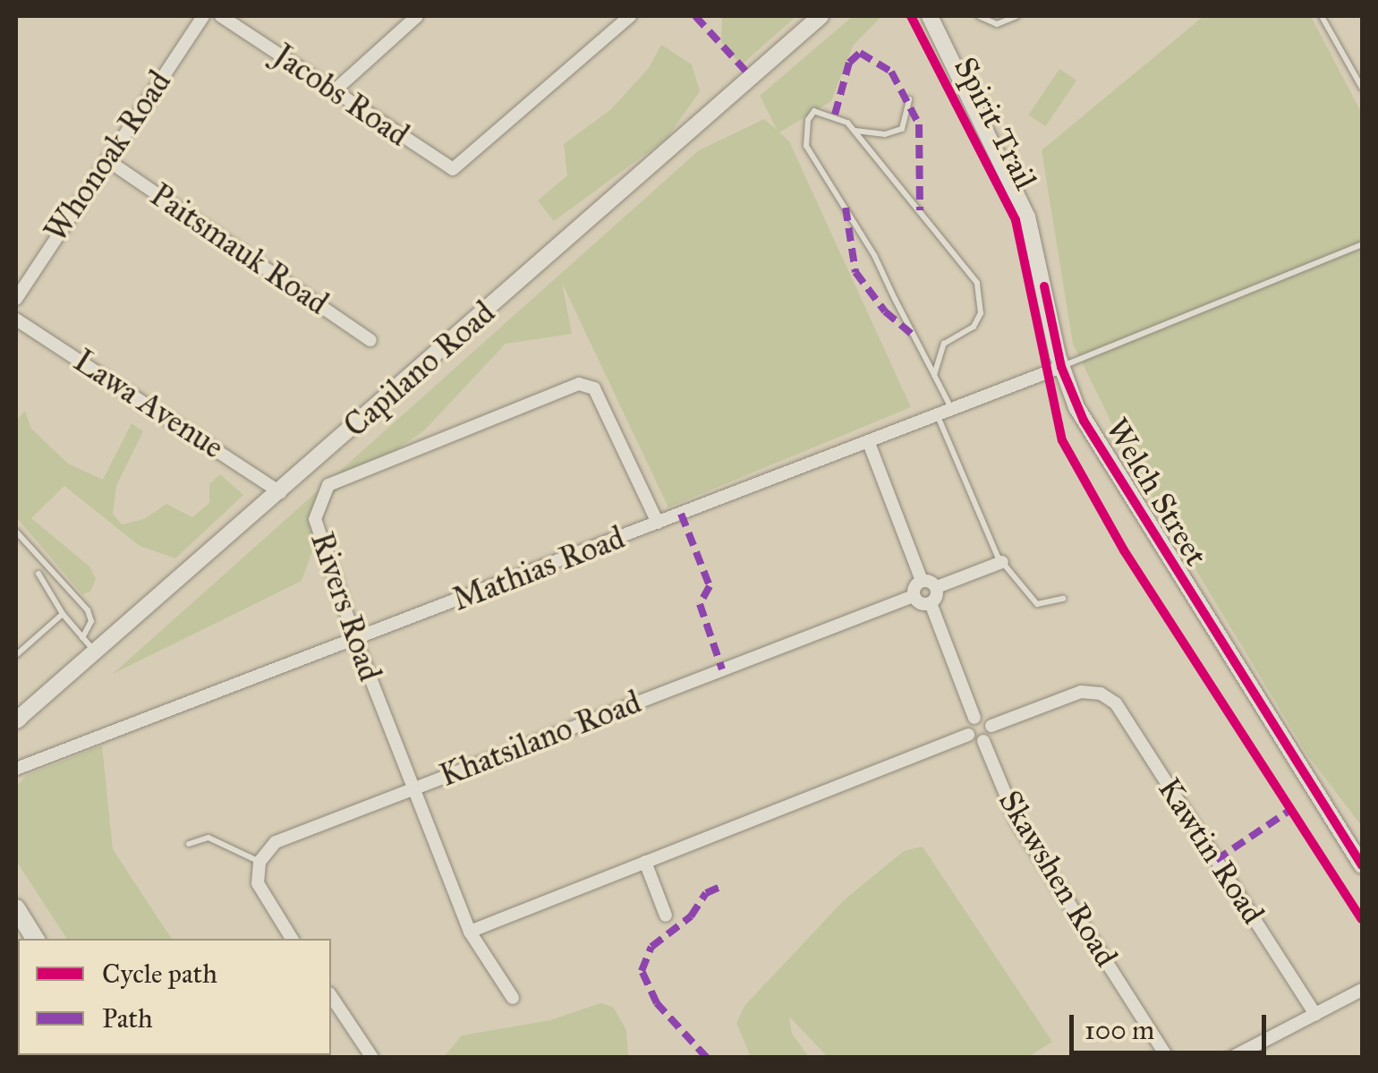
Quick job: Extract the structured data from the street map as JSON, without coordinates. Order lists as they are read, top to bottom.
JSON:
{
  "streets": {
    "street": [
      "Jacobs Road",
      "Whonoak Road",
      "Paitsmauk Road",
      "Capilano Road",
      "Lawa Avenue",
      "Welch Street",
      "Mathias Road",
      "Rivers Road",
      "Khatsilano Road",
      "Kawtin Road",
      "Skawshen Road"
    ],
    "cycle path": ["Spirit Trail"]
  },
  "crossings": [
    ["Whonoak Road", "Paitsmauk Road"],
    ["Capilano Road", "Lawa Avenue"],
    ["Welch Street", "Mathias Road"],
    ["Mathias Road", "Rivers Road"],
    ["Rivers Road", "Khatsilano Road"]
  ],
  "legend": ["Cycle path", "Path"],
  "scale_bar": "100 m"
}
